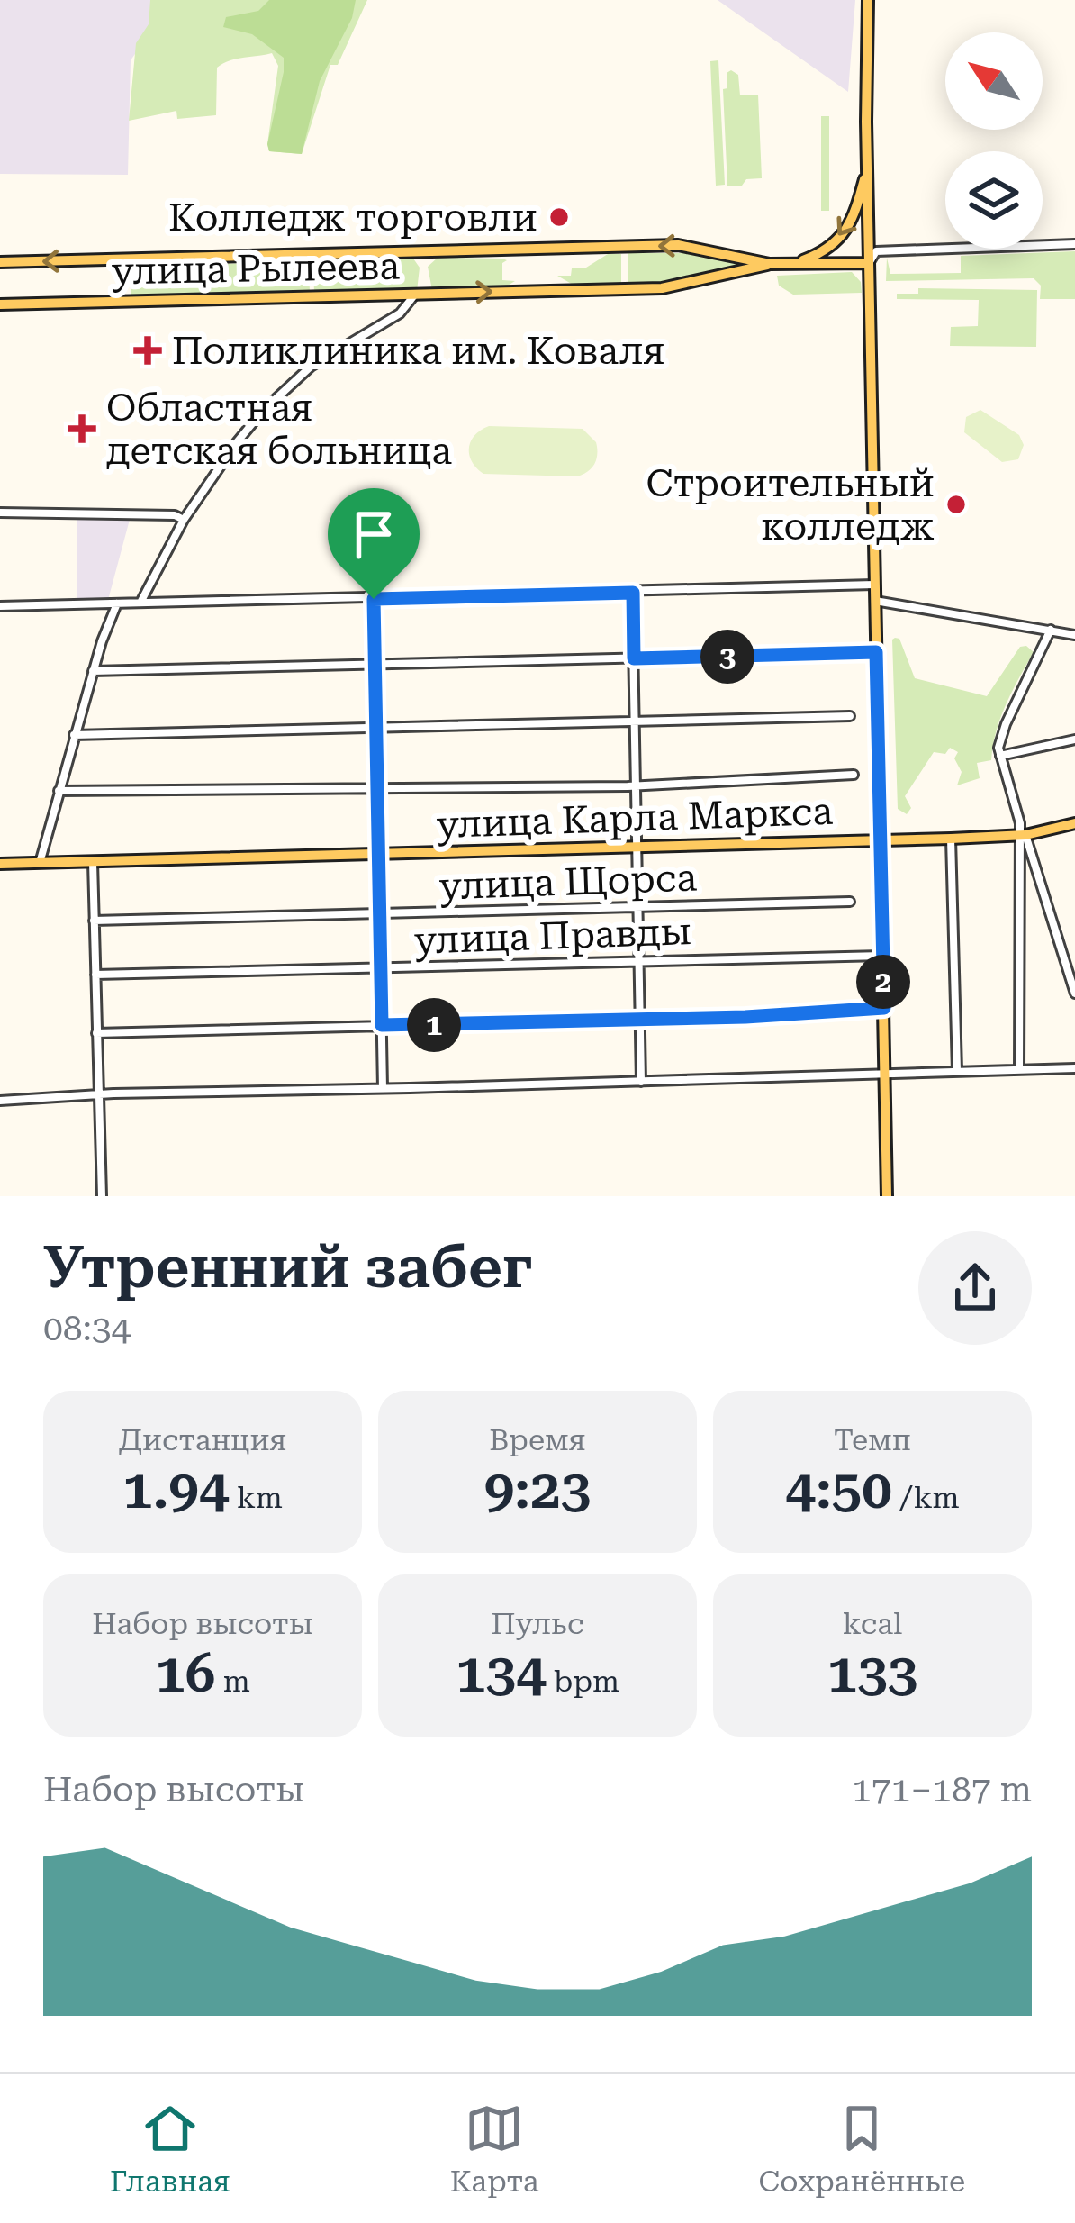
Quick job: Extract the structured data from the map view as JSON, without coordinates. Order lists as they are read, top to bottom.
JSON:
{
  "streets": {
    "main road": ["улица Рылеева", "улица Карла Маркса"],
    "street": ["улица Щорса", "улица Правды"]
  },
  "places": {
    "other": ["Колледж торговли", "Строительный колледж"],
    "health": ["Поликлиника им. Коваля", "Областная детская больница"]
  },
  "north": "top left",
  "page": {
    "pins": ["3", "2", "1"],
    "heading": ["Утренний забег", "08:34"],
    "stats": [
      ["Дистанция", "1.94 km"],
      ["Время", "9:23"],
      ["Темп", "4:50 /km"],
      ["Набор высоты", "16 m"],
      ["Пульс", "134 bpm"],
      ["kcal", "133"]
    ],
    "chart": ["Набор высоты", "171–187 m"],
    "tabs": ["Главная", "Карта", "Сохранённые"]
  }
}
